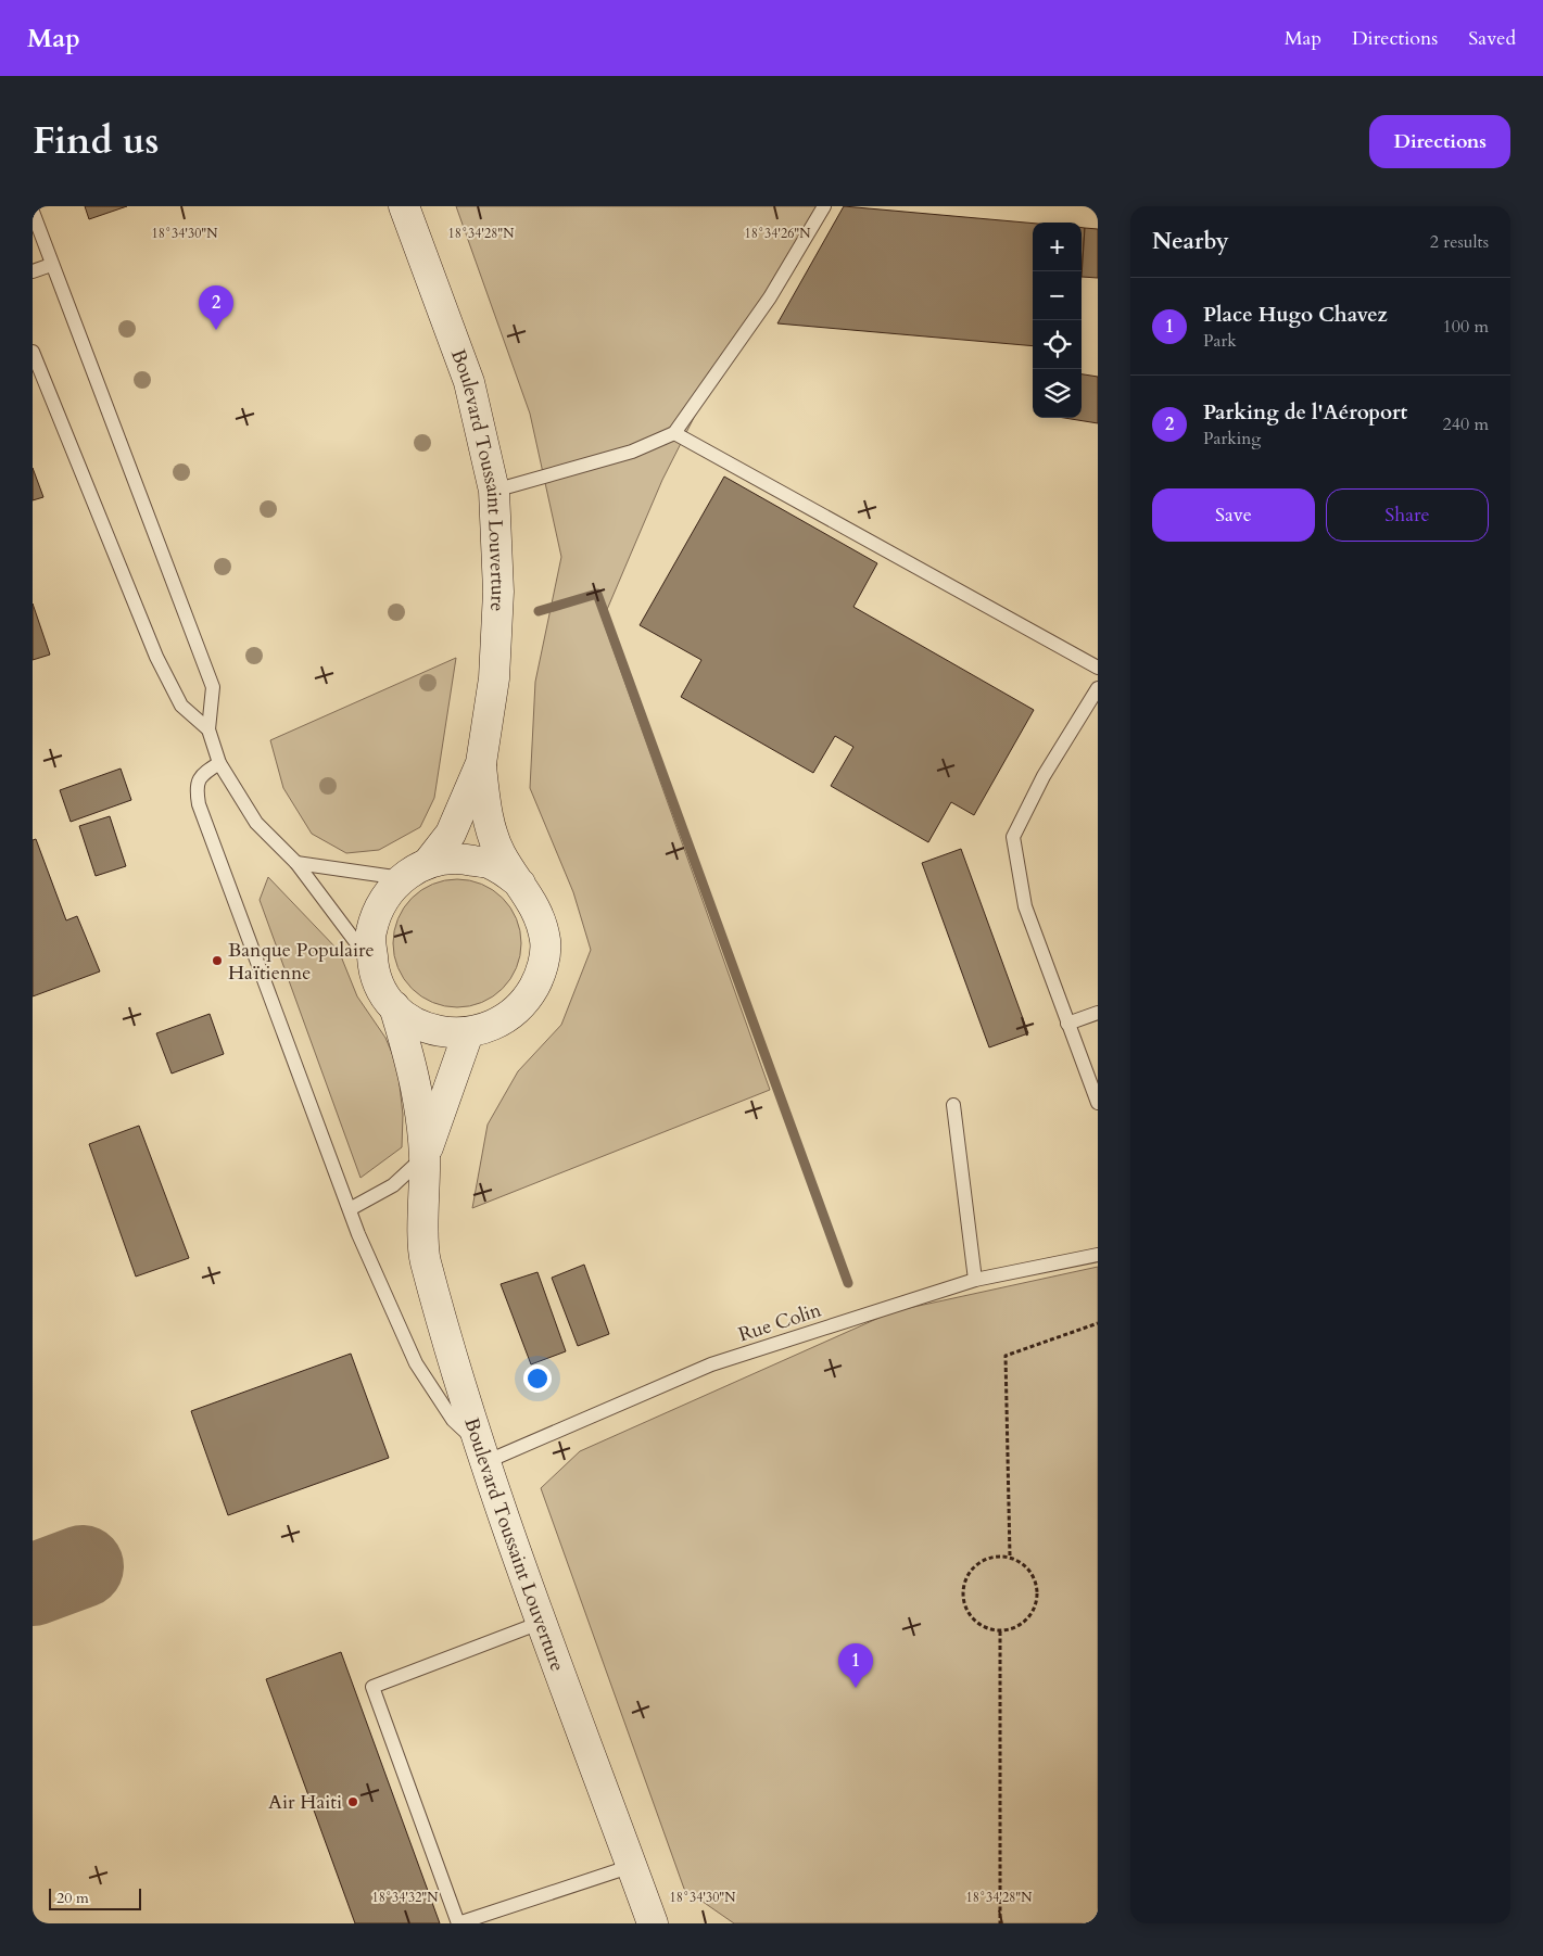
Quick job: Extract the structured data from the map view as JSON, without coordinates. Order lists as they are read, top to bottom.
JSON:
{
  "streets": {
    "main road": ["Boulevard Toussaint Louverture"],
    "lane": ["Rue Colin"]
  },
  "crossings": [
    ["Boulevard Toussaint Louverture", "Rue Colin"]
  ],
  "places": ["Banque Populaire Haïtienne", "Air Haiti"],
  "scale_bar": "20 m",
  "page": {
    "header": "Map",
    "nav": ["Map", "Directions", "Saved"],
    "title": "Find us",
    "buttons": [
      "Directions",
      ["Save", "Share"]
    ],
    "heading": ["Nearby", "2 results"],
    "map_buttons": ["+", "−"],
    "list": [
      {
        "mark": "1",
        "name": "Place Hugo Chavez",
        "note": "Park",
        "value": "100 m"
      },
      {
        "mark": "2",
        "name": "Parking de l'Aéroport",
        "note": "Parking",
        "value": "240 m"
      }
    ],
    "pins": ["2", "1"],
    "scale": "20 m"
  },
  "coordinates": [
    "18°34'30\"N",
    "18°34'28\"N",
    "18°34'26\"N",
    "18°34'32\"N"
  ]
}
